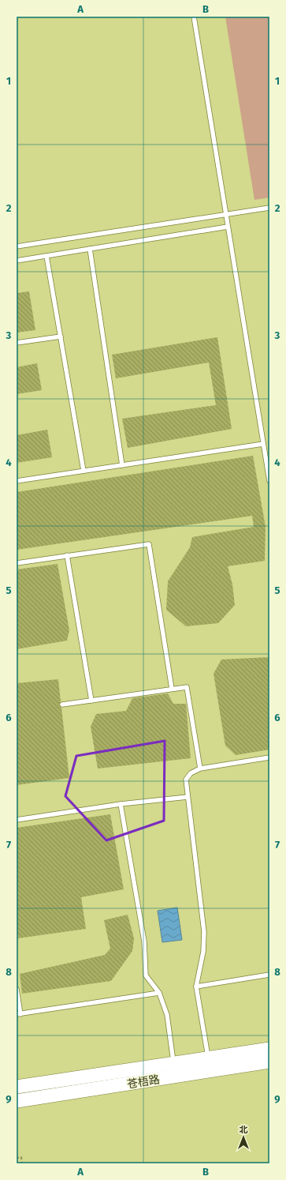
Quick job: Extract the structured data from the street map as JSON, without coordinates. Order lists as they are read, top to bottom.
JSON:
{
  "streets": {
    "main road": ["苍梧路"]
  },
  "north": "top",
  "grid": {
    "columns": ["A", "B"],
    "rows": [
      "1",
      "2",
      "3",
      "4",
      "5",
      "6",
      "7",
      "8",
      "9"
    ]
  }
}
